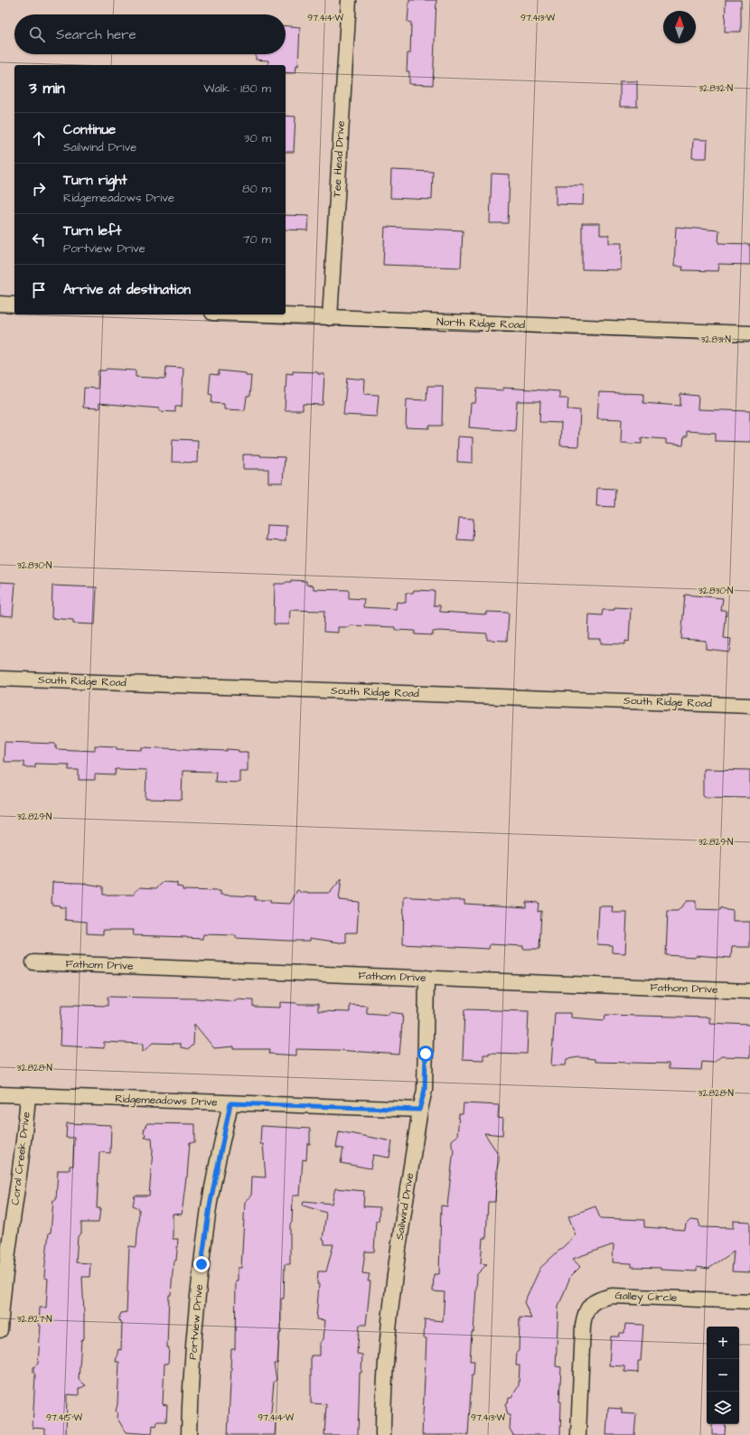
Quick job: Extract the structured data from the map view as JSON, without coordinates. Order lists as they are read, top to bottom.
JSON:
{
  "streets": {
    "street": [
      "Tee Head Drive",
      "North Ridge Road",
      "South Ridge Road",
      "Fathom Drive",
      "Ridgemeadows Drive",
      "Coral Creek Drive",
      "Sailwind Drive",
      "Galley Circle",
      "Portview Drive"
    ]
  },
  "crossings": [
    ["Tee Head Drive", "North Ridge Road"],
    ["Fathom Drive", "Sailwind Drive"],
    ["Ridgemeadows Drive", "Coral Creek Drive"],
    ["Ridgemeadows Drive", "Sailwind Drive"],
    ["Ridgemeadows Drive", "Portview Drive"]
  ],
  "north": "top",
  "page": {
    "search": "Search here",
    "heading": ["3 min", "Walk · 180 m"],
    "list": [
      ["Continue", "Sailwind Drive", "30 m"],
      ["Turn right", "Ridgemeadows Drive", "80 m"],
      ["Turn left", "Portview Drive", "70 m"],
      "Arrive at destination"
    ],
    "map_buttons": ["+", "−"]
  },
  "coordinates": [
    "97.414°W",
    "97.413°W",
    "32.832°N",
    "32.831°N",
    "32.830°N",
    "32.829°N",
    "32.828°N",
    "32.827°N",
    "97.415°W"
  ]
}
